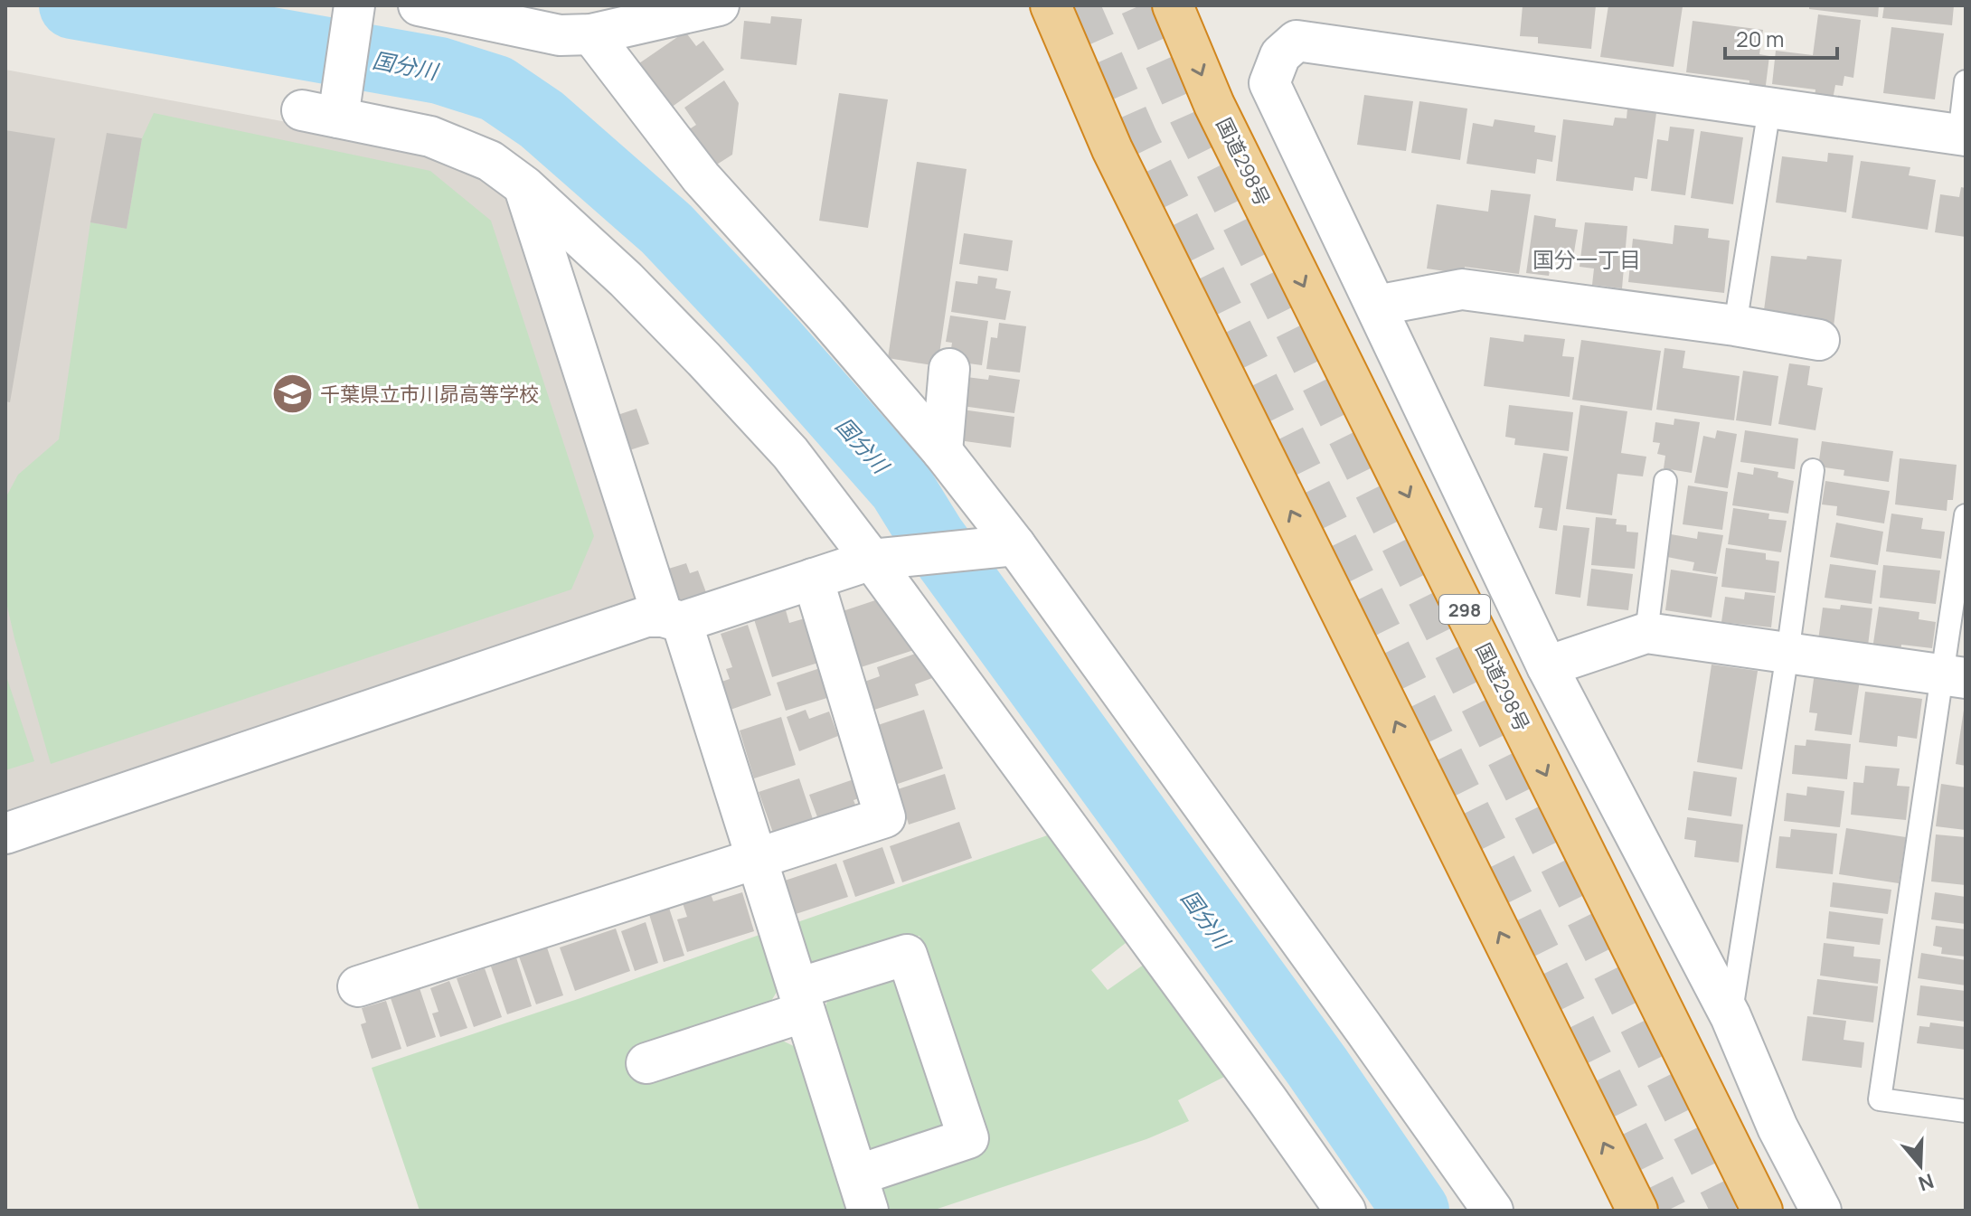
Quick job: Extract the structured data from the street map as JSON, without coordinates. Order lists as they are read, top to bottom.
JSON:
{
  "streets": {
    "highway": ["国道298号", "298"]
  },
  "districts": ["国分一丁目"],
  "water": ["国分川"],
  "places": {
    "school or university": ["千葉県立市川昴高等学校"]
  },
  "scale_bar": "20 m",
  "north": "bottom"
}
